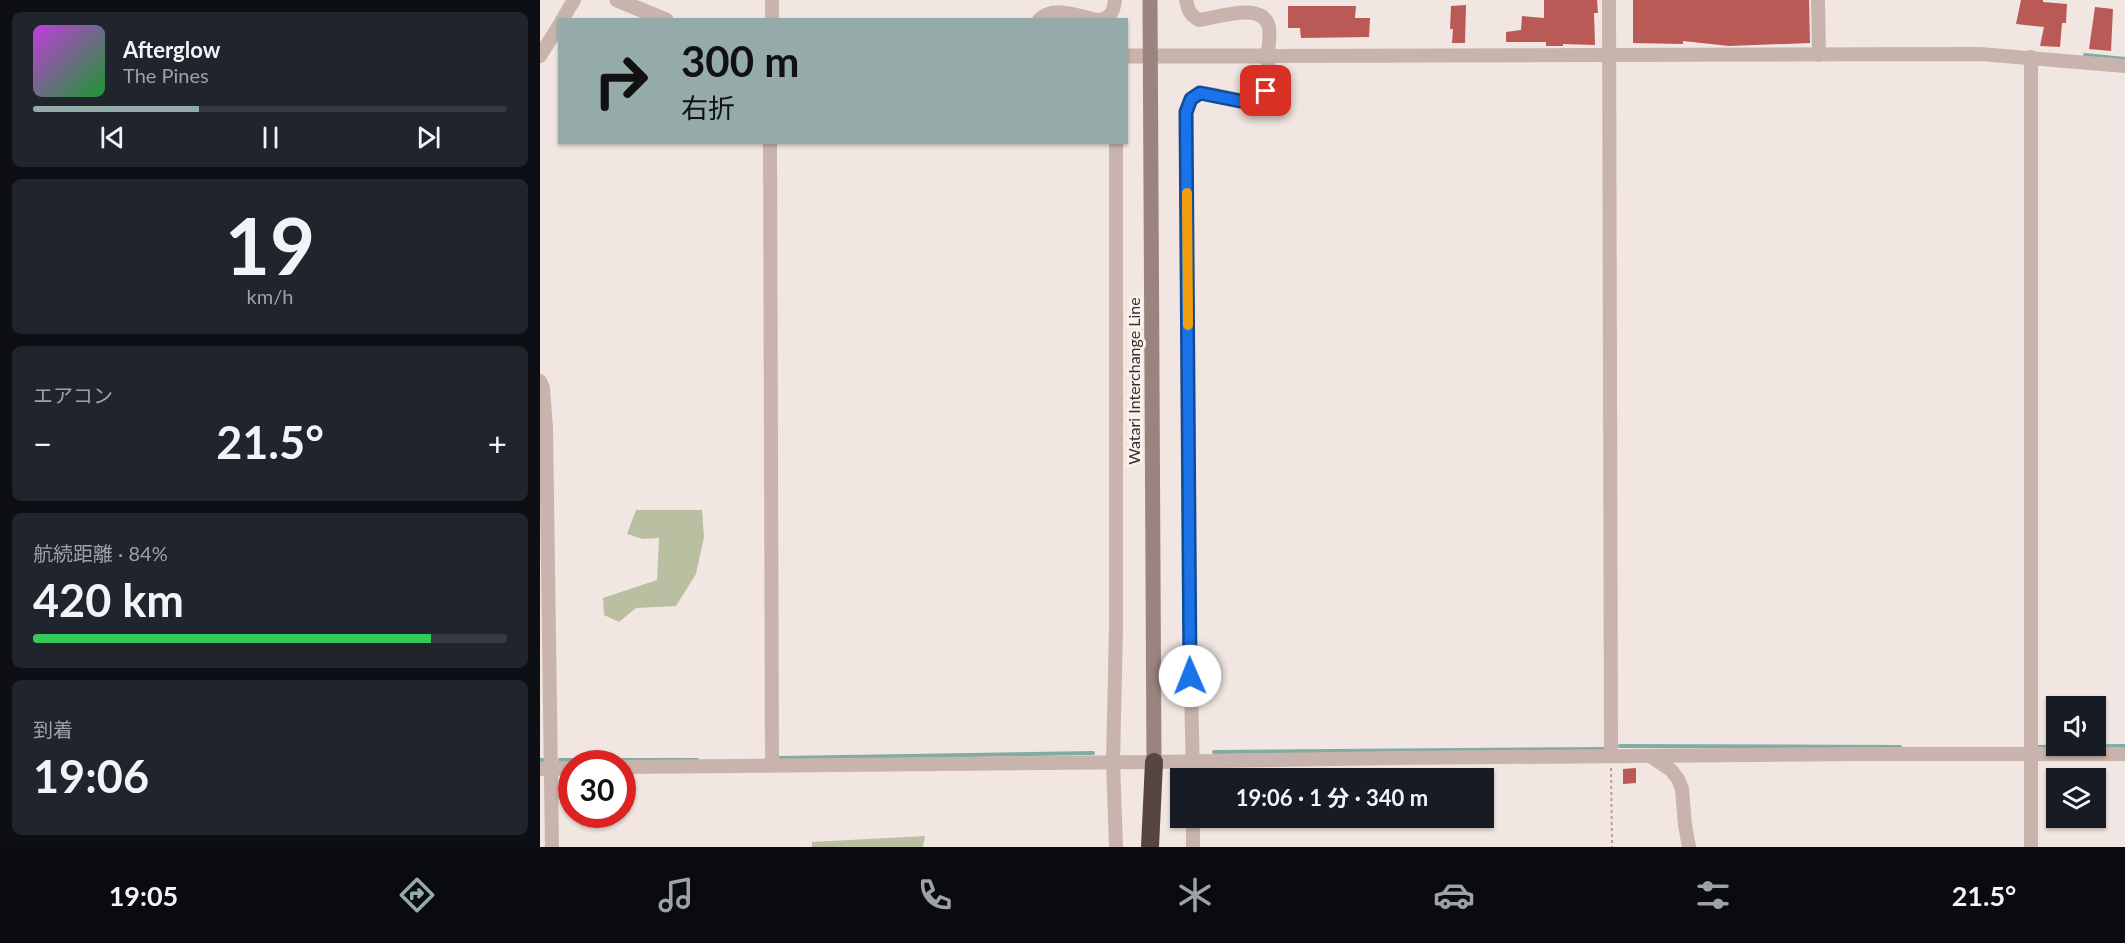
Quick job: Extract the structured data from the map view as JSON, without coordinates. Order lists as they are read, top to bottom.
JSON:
{
  "streets": {
    "main road": ["Watari Interchange Line"]
  },
  "page": {
    "turn": ["300 m", "右折"],
    "song": ["Afterglow", "The Pines"],
    "tile": [
      ["19", "km/h"],
      "エアコン",
      ["航続距離 · 84%", "420 km"],
      ["到着", "19:06"]
    ],
    "heat": ["−", "21.5°", "+"],
    "limit": "30",
    "trip": "19:06 · 1 分 · 340 m",
    "tabs": ["19:05", "21.5°"]
  }
}
